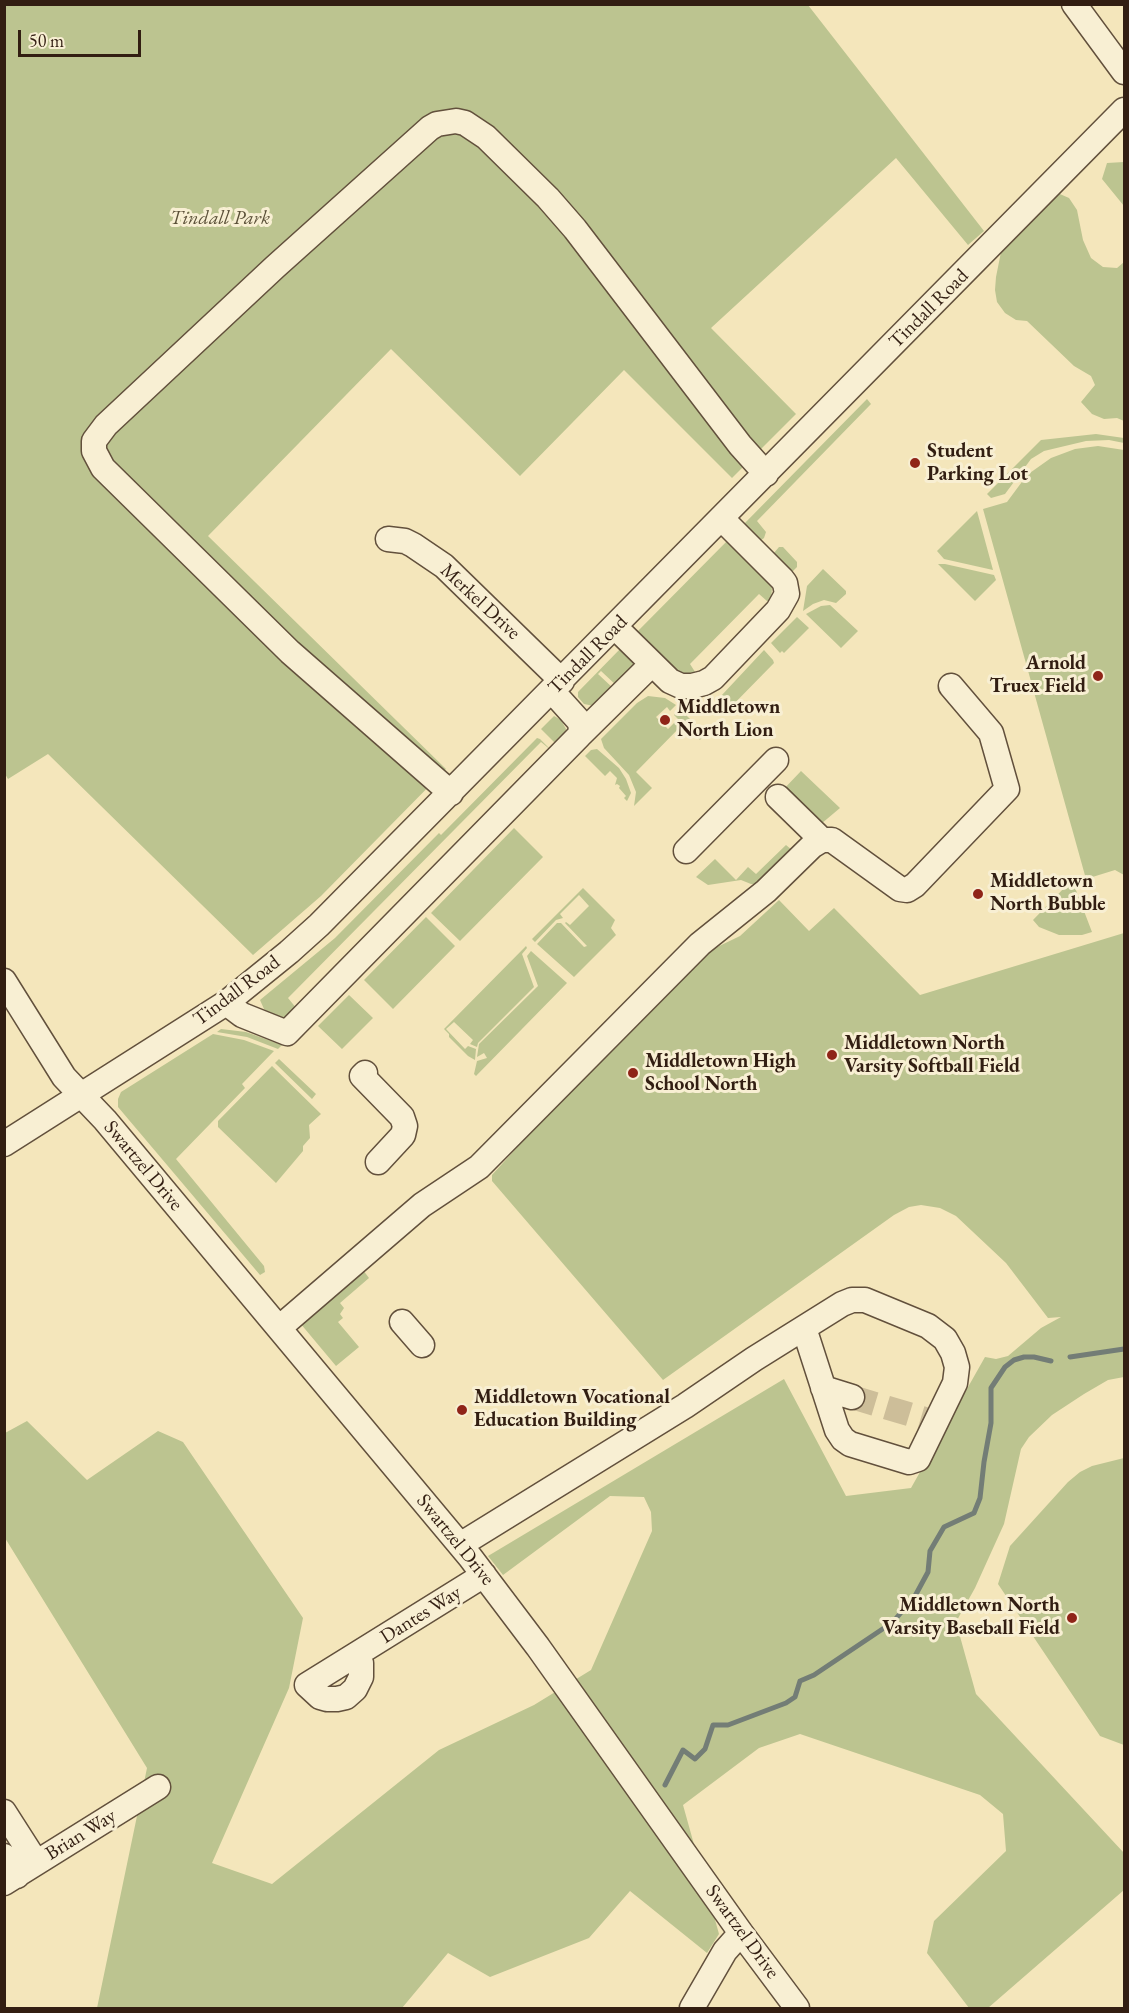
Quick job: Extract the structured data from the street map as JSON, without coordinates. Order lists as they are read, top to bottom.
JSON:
{
  "streets": {
    "street": [
      "Tindall Road",
      "Merkel Drive",
      "Swartzel Drive",
      "Dantes Way",
      "Brian Way"
    ]
  },
  "crossings": [
    ["Tindall Road", "Merkel Drive"],
    ["Tindall Road", "Swartzel Drive"],
    ["Swartzel Drive", "Dantes Way"]
  ],
  "parks": ["Tindall Park"],
  "places": [
    "Student Parking Lot",
    "Arnold Truex Field",
    "Middletown North Lion",
    "Middletown North Bubble",
    "Middletown North Varsity Softball Field",
    "Middletown High School North",
    "Middletown Vocational Education Building",
    "Middletown North Varsity Baseball Field"
  ],
  "scale_bar": "50 m"
}
